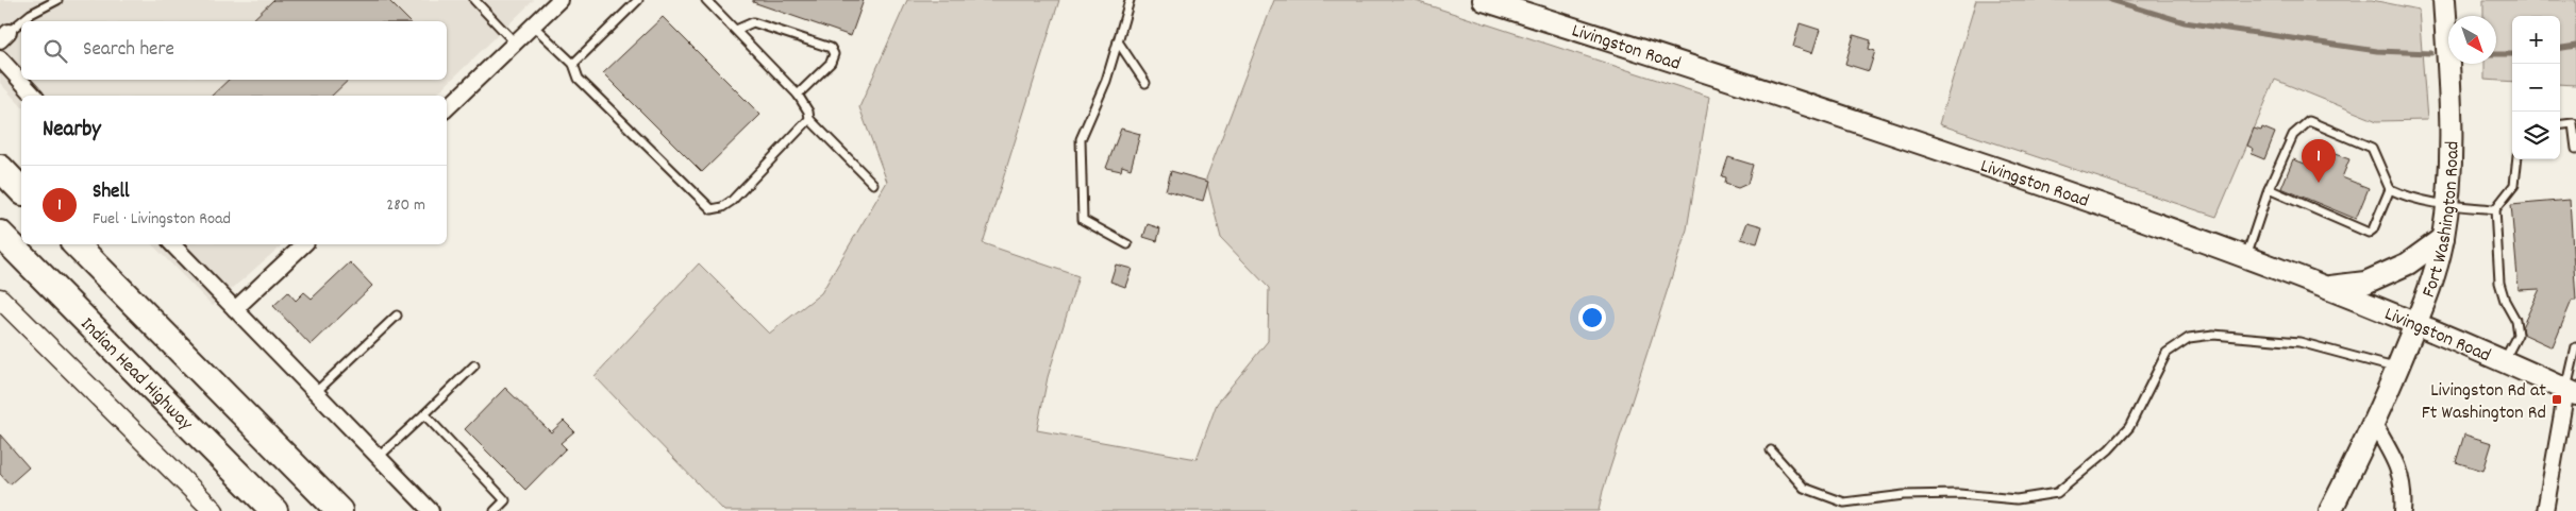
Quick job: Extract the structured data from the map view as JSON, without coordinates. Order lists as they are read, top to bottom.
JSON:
{
  "streets": {
    "highway": ["Indian Head Highway"],
    "main road": ["Livingston Road", "Fort Washington Road"]
  },
  "crossings": [
    ["Livingston Road", "Fort Washington Road"]
  ],
  "places": {
    "transit": ["Livingston Rd at Ft Washington Rd"]
  },
  "north": "bottom right",
  "page": {
    "map_buttons": ["+", "−"],
    "search": "Search here",
    "heading": "Nearby",
    "pins": "1",
    "list": [
      {
        "mark": "1",
        "name": "Shell",
        "note": "Fuel · Livingston Road",
        "value": "280 m"
      }
    ]
  }
}
